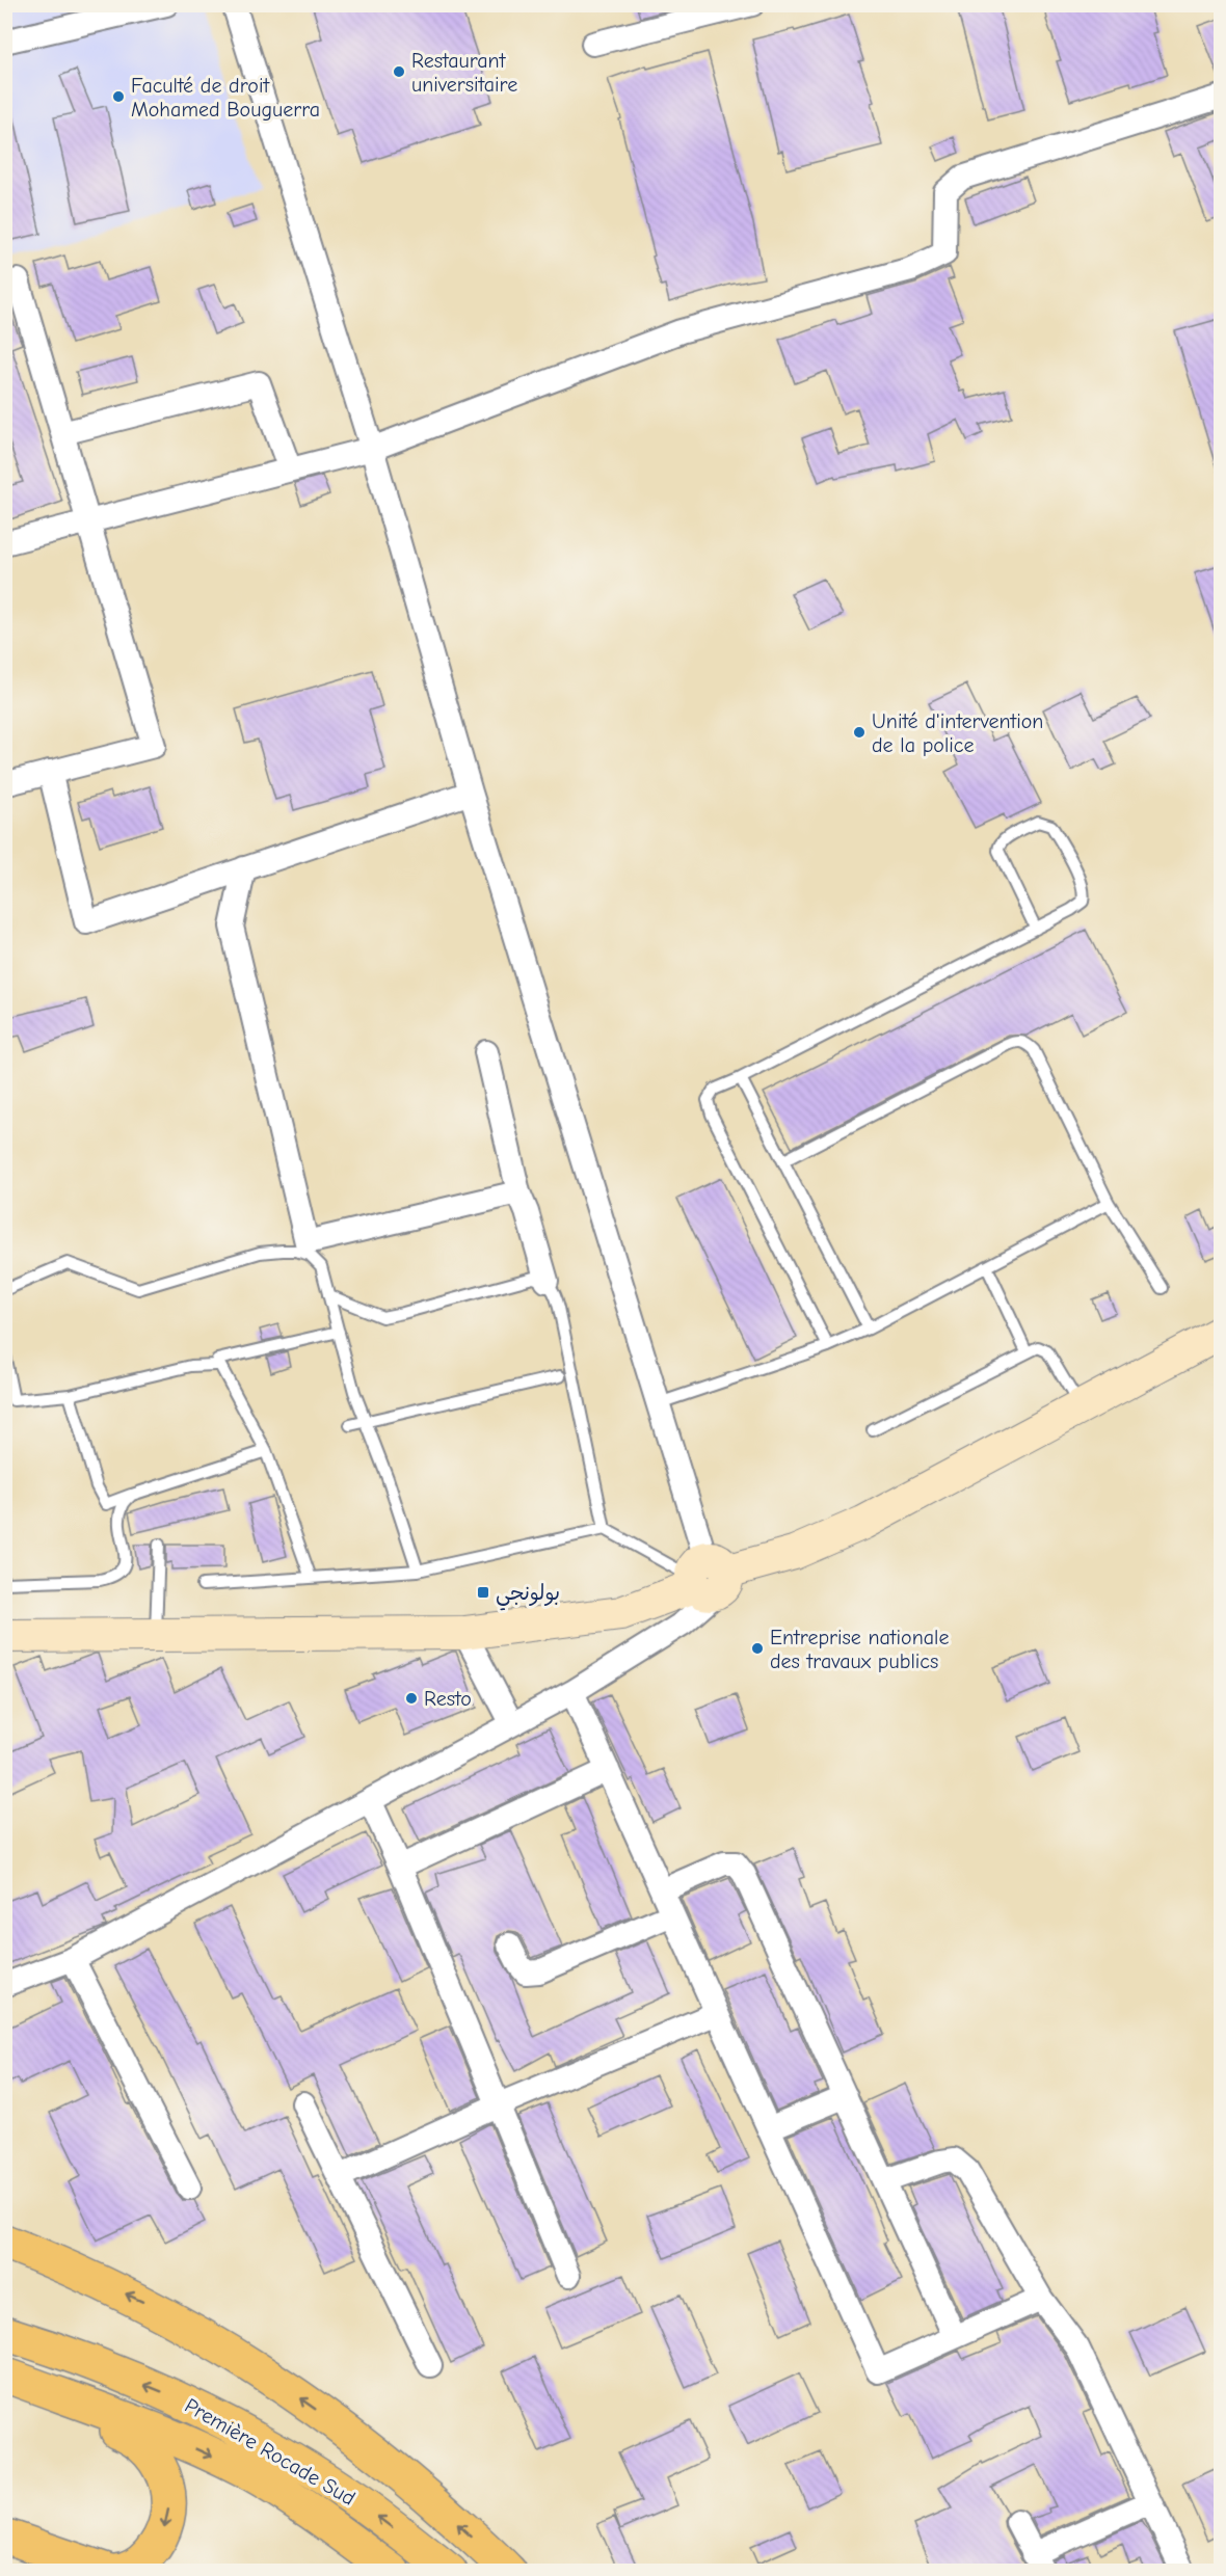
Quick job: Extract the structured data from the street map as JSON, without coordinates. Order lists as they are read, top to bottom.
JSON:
{
  "streets": {
    "highway": ["Première Rocade Sud"]
  },
  "places": {
    "other": [
      "Restaurant universitaire",
      "Faculté de droit Mohamed Bouguerra",
      "Unité d'intervention de la police",
      "Entreprise nationale des travaux publics",
      "Resto"
    ],
    "transit": ["بولونجي"]
  }
}
